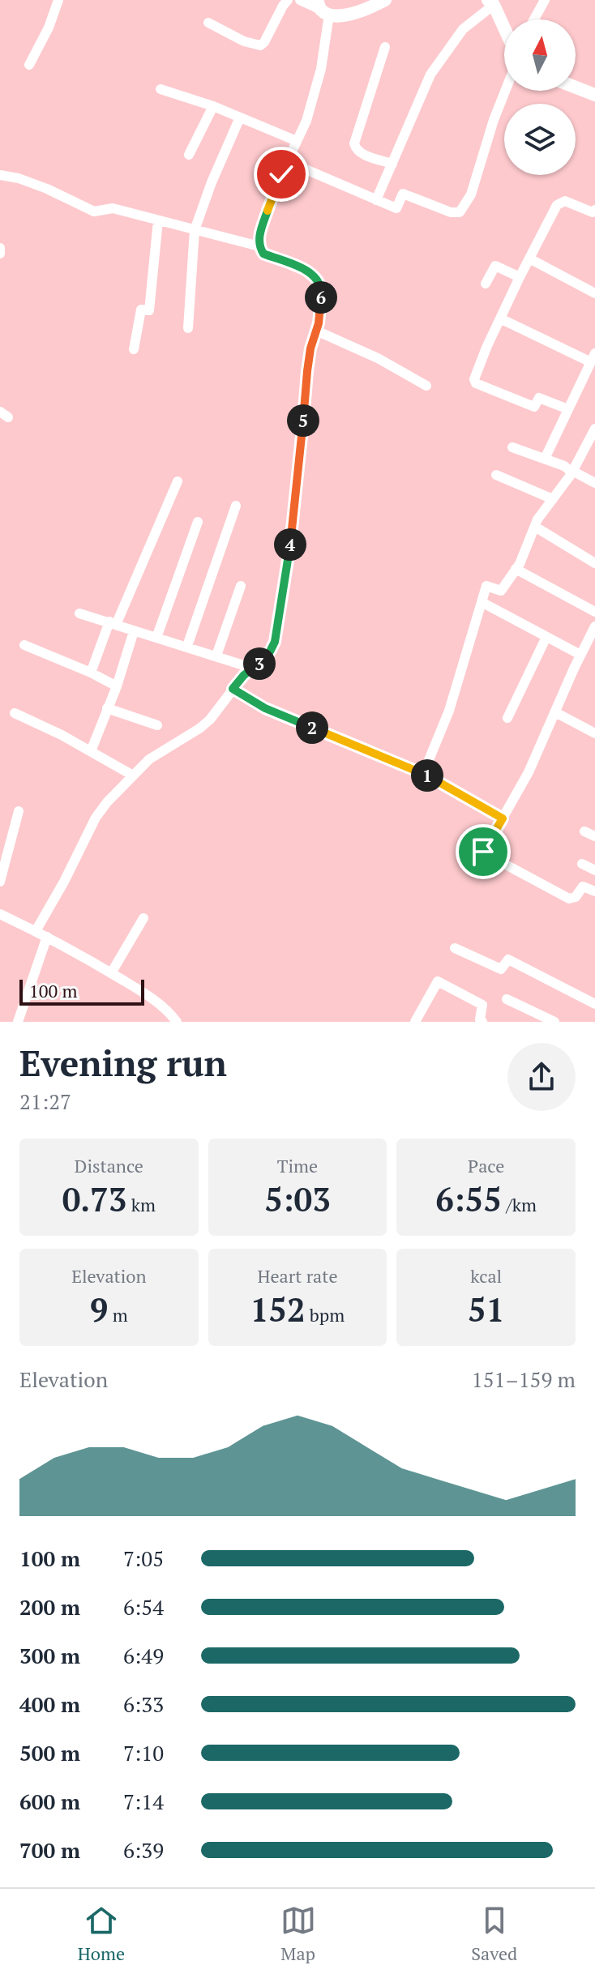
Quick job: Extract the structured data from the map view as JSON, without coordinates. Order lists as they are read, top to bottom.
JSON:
{
  "scale_bar": "100 m",
  "north": "top",
  "page": {
    "pins": [
      "6",
      "5",
      "4",
      "3",
      "2",
      "1"
    ],
    "scale": "100 m",
    "heading": ["Evening run", "21:27"],
    "stats": [
      ["Distance", "0.73 km"],
      ["Time", "5:03"],
      ["Pace", "6:55 /km"],
      ["Elevation", "9 m"],
      ["Heart rate", "152 bpm"],
      ["kcal", "51"]
    ],
    "chart": ["Elevation", "151–159 m"],
    "list": [
      {
        "name": "100 m",
        "note": "7:05"
      },
      {
        "name": "200 m",
        "note": "6:54"
      },
      {
        "name": "300 m",
        "note": "6:49"
      },
      {
        "name": "400 m",
        "note": "6:33"
      },
      {
        "name": "500 m",
        "note": "7:10"
      },
      {
        "name": "600 m",
        "note": "7:14"
      },
      {
        "name": "700 m",
        "note": "6:39"
      }
    ],
    "tabs": ["Home", "Map", "Saved"]
  }
}
